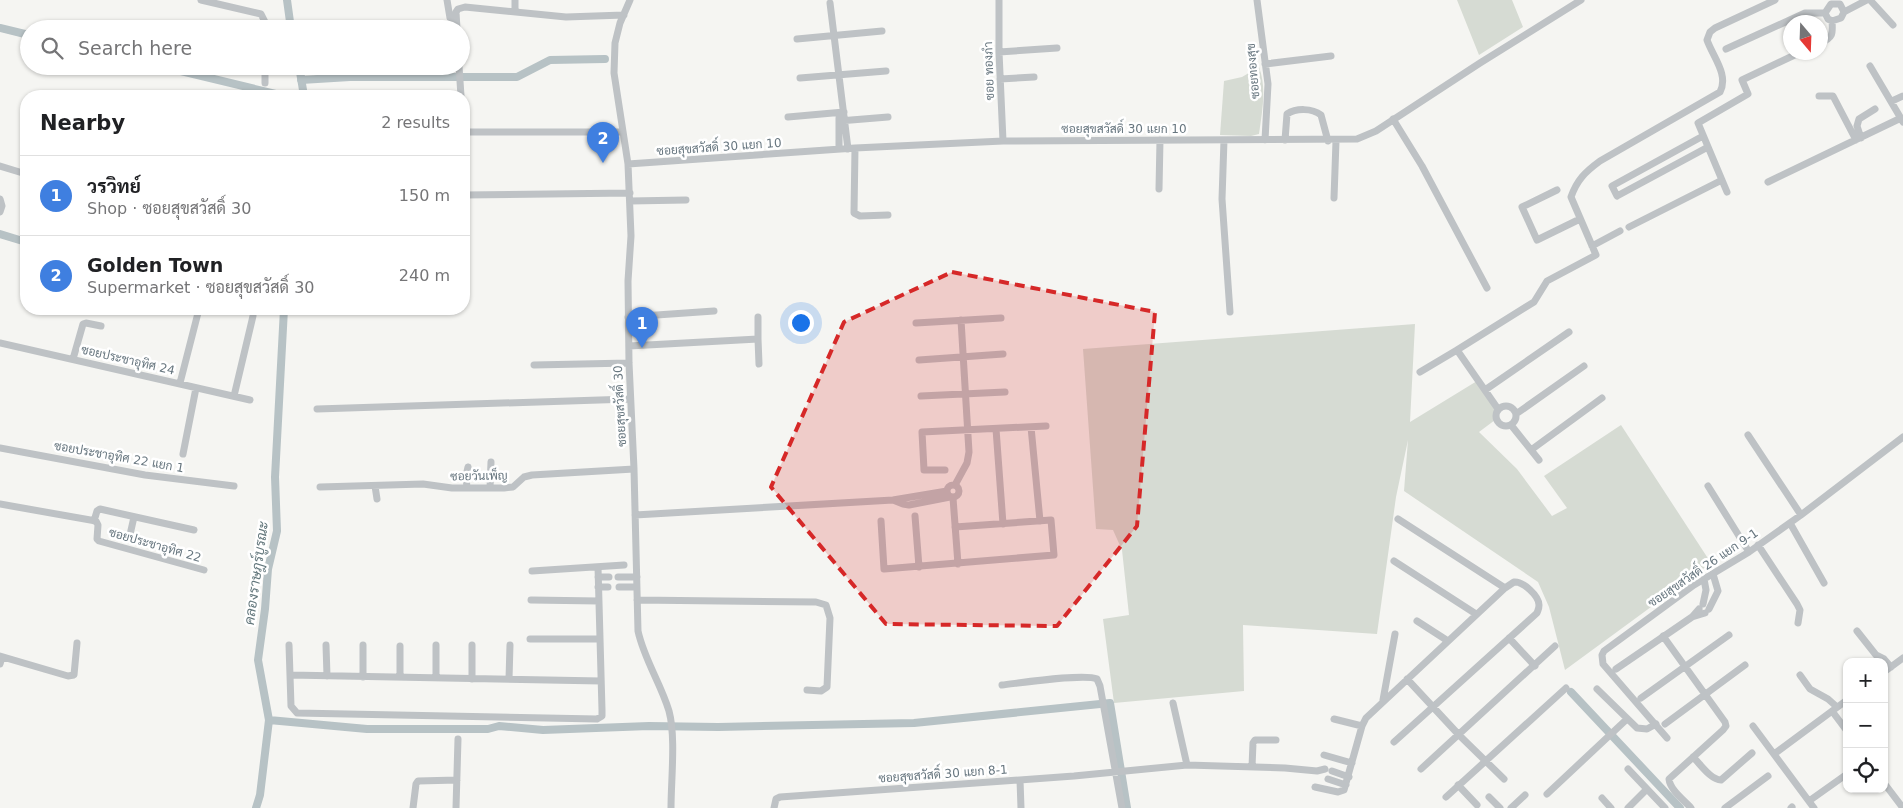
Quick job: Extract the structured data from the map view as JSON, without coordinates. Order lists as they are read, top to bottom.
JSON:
{
  "streets": {
    "street": [
      "ซอย ทองภํา",
      "ซอยทองสุข",
      "ซอยสุขสวัสดิ์ 30 แยก 10",
      "ซอยประชาอุทิศ 24",
      "ซอยสุขสวัสดิ์ 30",
      "ซอยประชาอุทิศ 22 แยก 1",
      "ซอยวันเพ็ญ",
      "ซอยประชาอุทิศ 22",
      "ซอยสุขสวัสดิ์ 26 แยก 9-1",
      "ซอยสุขสวัสดิ์ 30 แยก 8-1"
    ]
  },
  "crossings": [
    ["ซอย ทองภํา", "ซอยสุขสวัสดิ์ 30 แยก 10"],
    ["ซอยทองสุข", "ซอยสุขสวัสดิ์ 30 แยก 10"],
    ["ซอยสุขสวัสดิ์ 30 แยก 10", "ซอยสุขสวัสดิ์ 30"],
    ["ซอยสุขสวัสดิ์ 30", "ซอยวันเพ็ญ"]
  ],
  "water": ["คลองราษฎร์บูรณะ"],
  "north": "bottom",
  "page": {
    "search": "Search here",
    "heading": ["Nearby", "2 results"],
    "pins": ["2", "1"],
    "list": [
      {
        "mark": "1",
        "name": "วรวิทย์",
        "note": "Shop · ซอยสุขสวัสดิ์ 30",
        "value": "150 m"
      },
      {
        "mark": "2",
        "name": "Golden Town",
        "note": "Supermarket · ซอยสุขสวัสดิ์ 30",
        "value": "240 m"
      }
    ],
    "map_buttons": ["+", "−"]
  }
}
